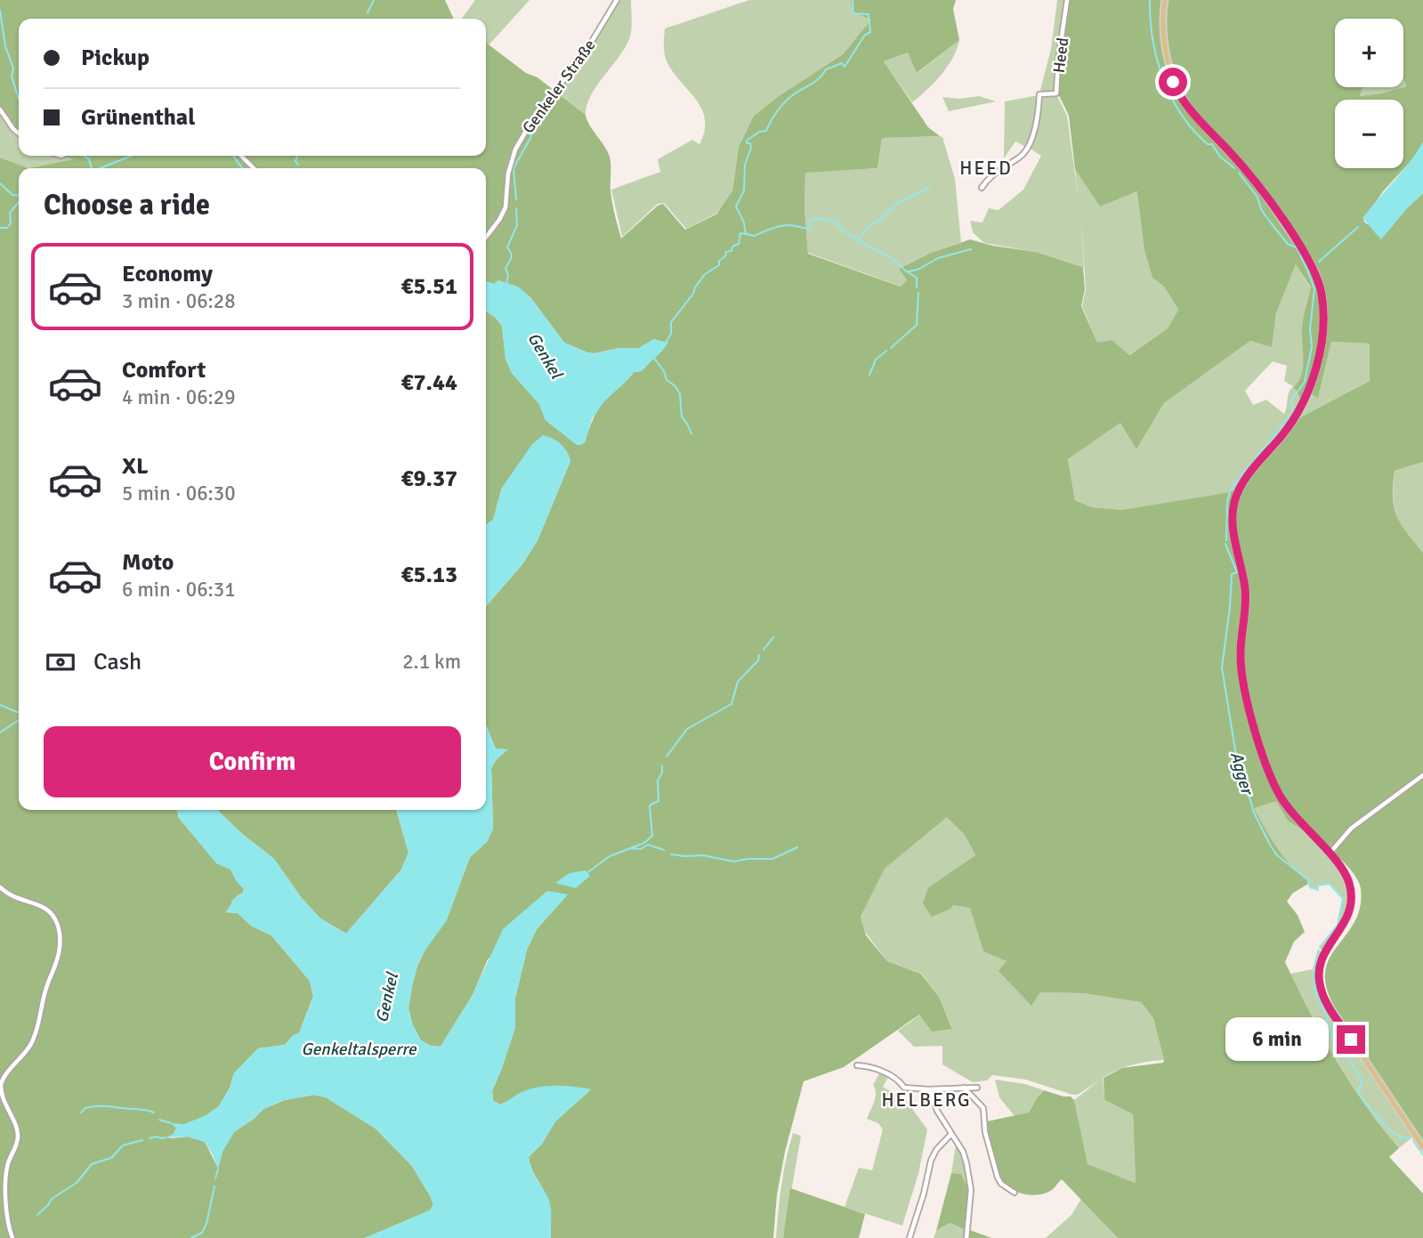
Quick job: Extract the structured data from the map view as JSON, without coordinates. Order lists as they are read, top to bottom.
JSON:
{
  "streets": {
    "street": ["Heed", "Genkeler Straße"]
  },
  "districts": ["HEED", "HELBERG"],
  "water": ["Genkel", "Agger", "Genkeltalsperre"],
  "page": {
    "map_buttons": ["+", "−"],
    "banner": ["Pickup", "Grünenthal"],
    "heading": "Choose a ride",
    "list": [
      {
        "name": "Economy",
        "note": "3 min · 06:28",
        "value": "€5.51"
      },
      {
        "name": "Comfort",
        "note": "4 min · 06:29",
        "value": "€7.44"
      },
      {
        "name": "XL",
        "note": "5 min · 06:30",
        "value": "€9.37"
      },
      {
        "name": "Moto",
        "note": "6 min · 06:31",
        "value": "€5.13"
      }
    ],
    "pay": ["Cash", "2.1 km"],
    "buttons": "Confirm",
    "bubble": "6 min"
  }
}
